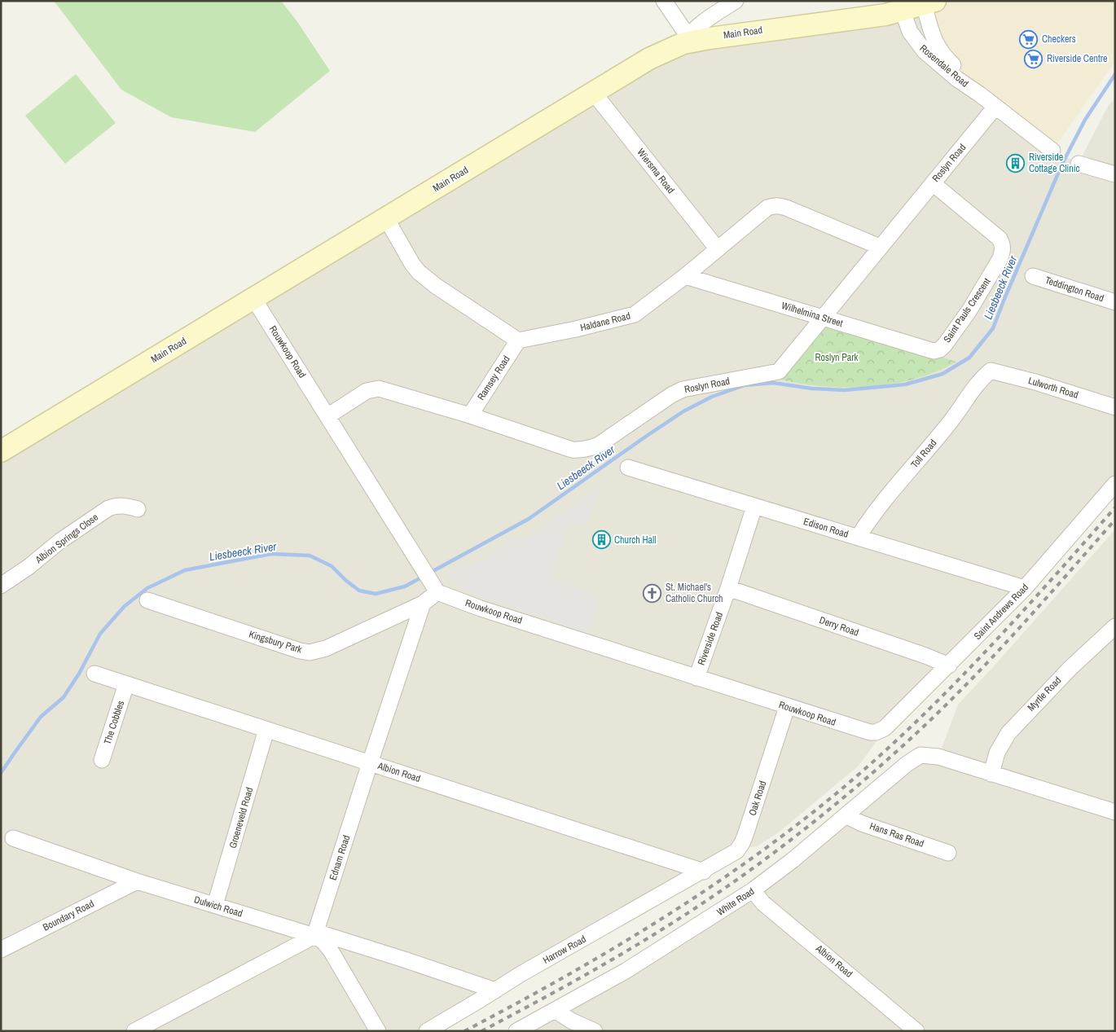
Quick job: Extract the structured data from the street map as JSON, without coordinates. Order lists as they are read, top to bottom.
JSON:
{
  "streets": {
    "main road": ["Main Road"],
    "street": [
      "Rosendale Road",
      "Roslyn Road",
      "Wiersma Road",
      "Teddington Road",
      "Saint Pauls Crescent",
      "Wilhelmina Street",
      "Haldane Road",
      "Rouwkoop Road",
      "Ramsey Road",
      "Lulworth Road",
      "Toll Road",
      "Edison Road",
      "Albion Springs Close",
      "Saint Andrews Road",
      "Derry Road",
      "Riverside Road",
      "Kingsbury Park",
      "Myrtle Road",
      "The Cobbles",
      "Albion Road",
      "Oak Road",
      "Groeneveld Road",
      "Hans Ras Road",
      "Ednam Road",
      "White Road",
      "Dulwich Road",
      "Boundary Road",
      "Harrow Road"
    ]
  },
  "crossings": [
    ["Main Road", "Rosendale Road"],
    ["Main Road", "Wiersma Road"],
    ["Main Road", "Rouwkoop Road"],
    ["Rosendale Road", "Roslyn Road"],
    ["Roslyn Road", "Saint Pauls Crescent"],
    ["Roslyn Road", "Wilhelmina Street"],
    ["Roslyn Road", "Haldane Road"],
    ["Roslyn Road", "Rouwkoop Road"],
    ["Roslyn Road", "Ramsey Road"],
    ["Wiersma Road", "Haldane Road"],
    ["Saint Pauls Crescent", "Wilhelmina Street"],
    ["Wilhelmina Street", "Haldane Road"],
    ["Haldane Road", "Ramsey Road"],
    ["Rouwkoop Road", "Saint Andrews Road"],
    ["Rouwkoop Road", "Riverside Road"],
    ["Rouwkoop Road", "Oak Road"],
    ["Lulworth Road", "Toll Road"],
    ["Toll Road", "Edison Road"],
    ["Edison Road", "Saint Andrews Road"],
    ["Edison Road", "Riverside Road"],
    ["Saint Andrews Road", "Derry Road"],
    ["Derry Road", "Riverside Road"],
    ["Kingsbury Park", "Ednam Road"],
    ["Myrtle Road", "White Road"],
    ["The Cobbles", "Albion Road"],
    ["Albion Road", "Oak Road"],
    ["Albion Road", "Groeneveld Road"],
    ["Albion Road", "Ednam Road"],
    ["Albion Road", "White Road"],
    ["Albion Road", "Harrow Road"],
    ["Oak Road", "Harrow Road"],
    ["Groeneveld Road", "Dulwich Road"],
    ["Hans Ras Road", "White Road"],
    ["Ednam Road", "Dulwich Road"],
    ["Dulwich Road", "Boundary Road"]
  ],
  "water": ["Liesbeeck River"],
  "parks": ["Roslyn Park"],
  "places": {
    "supermarket": ["Checkers", "Riverside Centre"],
    "building": ["Riverside Cottage Clinic", "Church Hall"],
    "church": ["St. Michael's Catholic Church"]
  }
}
